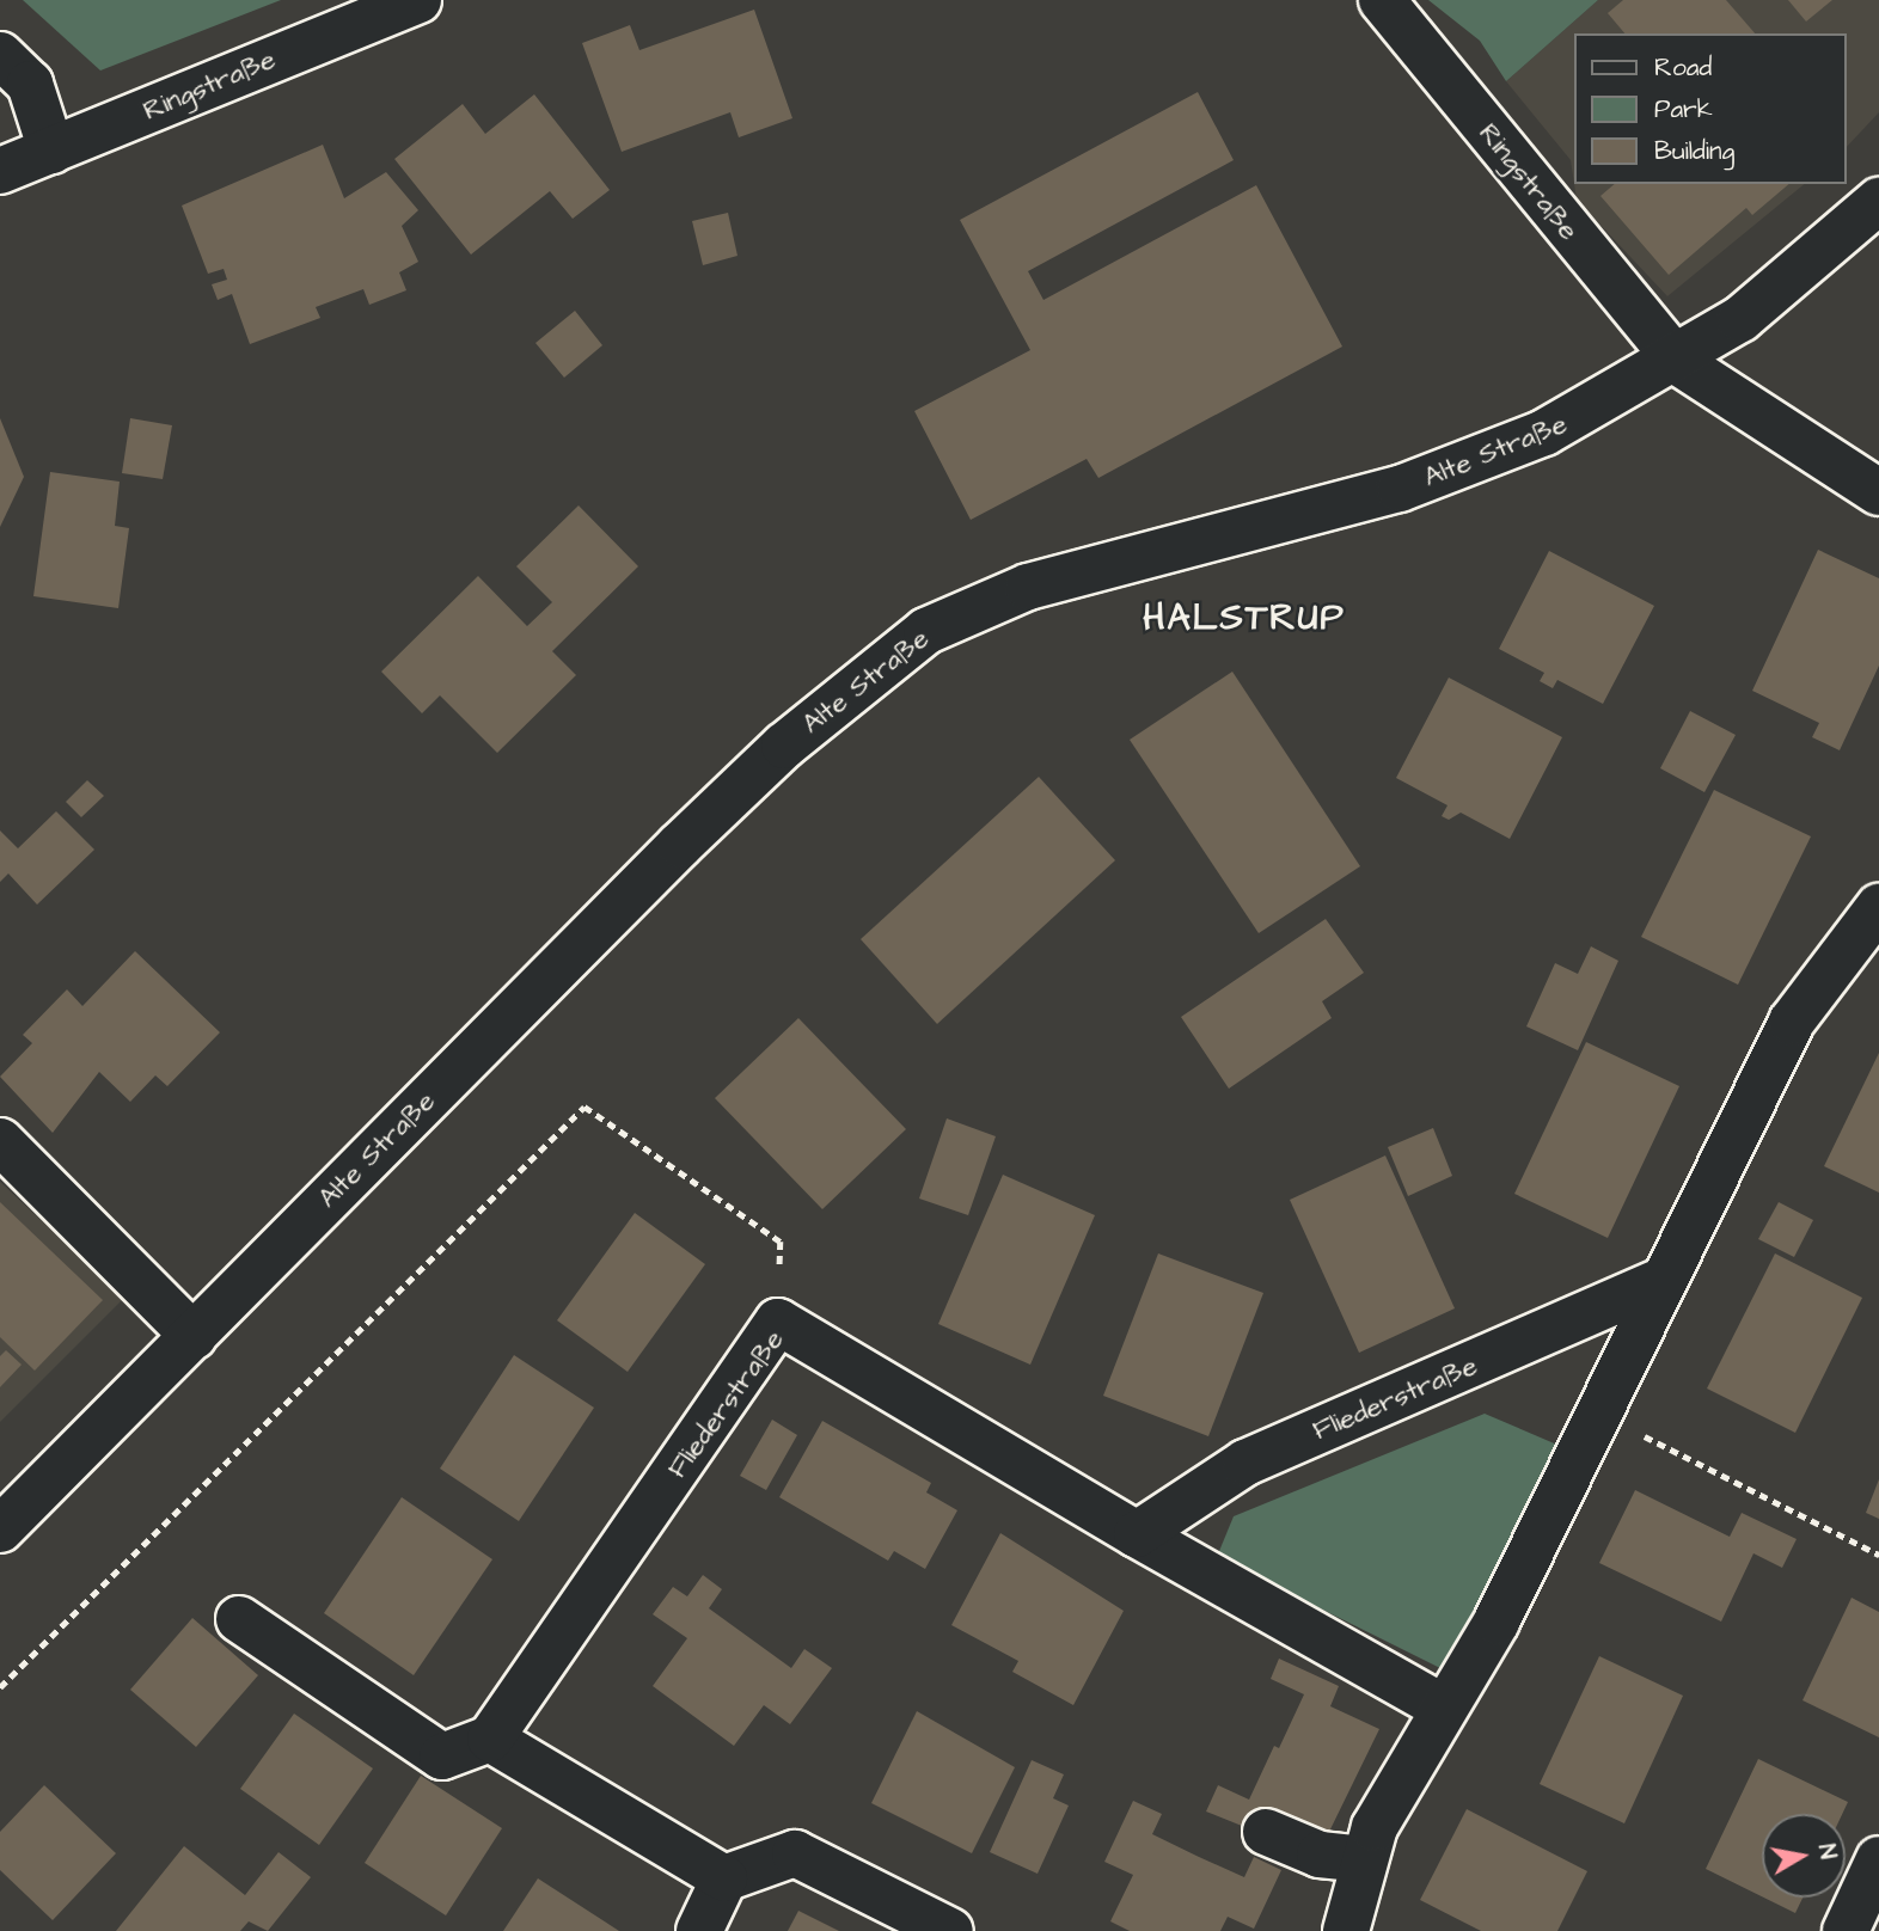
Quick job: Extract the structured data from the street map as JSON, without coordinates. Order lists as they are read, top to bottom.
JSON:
{
  "streets": {
    "street": ["Ringstraße", "Alte Straße", "Fliederstraße"]
  },
  "crossings": [
    ["Ringstraße", "Alte Straße"]
  ],
  "districts": ["HALSTRUP"],
  "legend": ["Road", "Park", "Building"],
  "north": "right"
}
